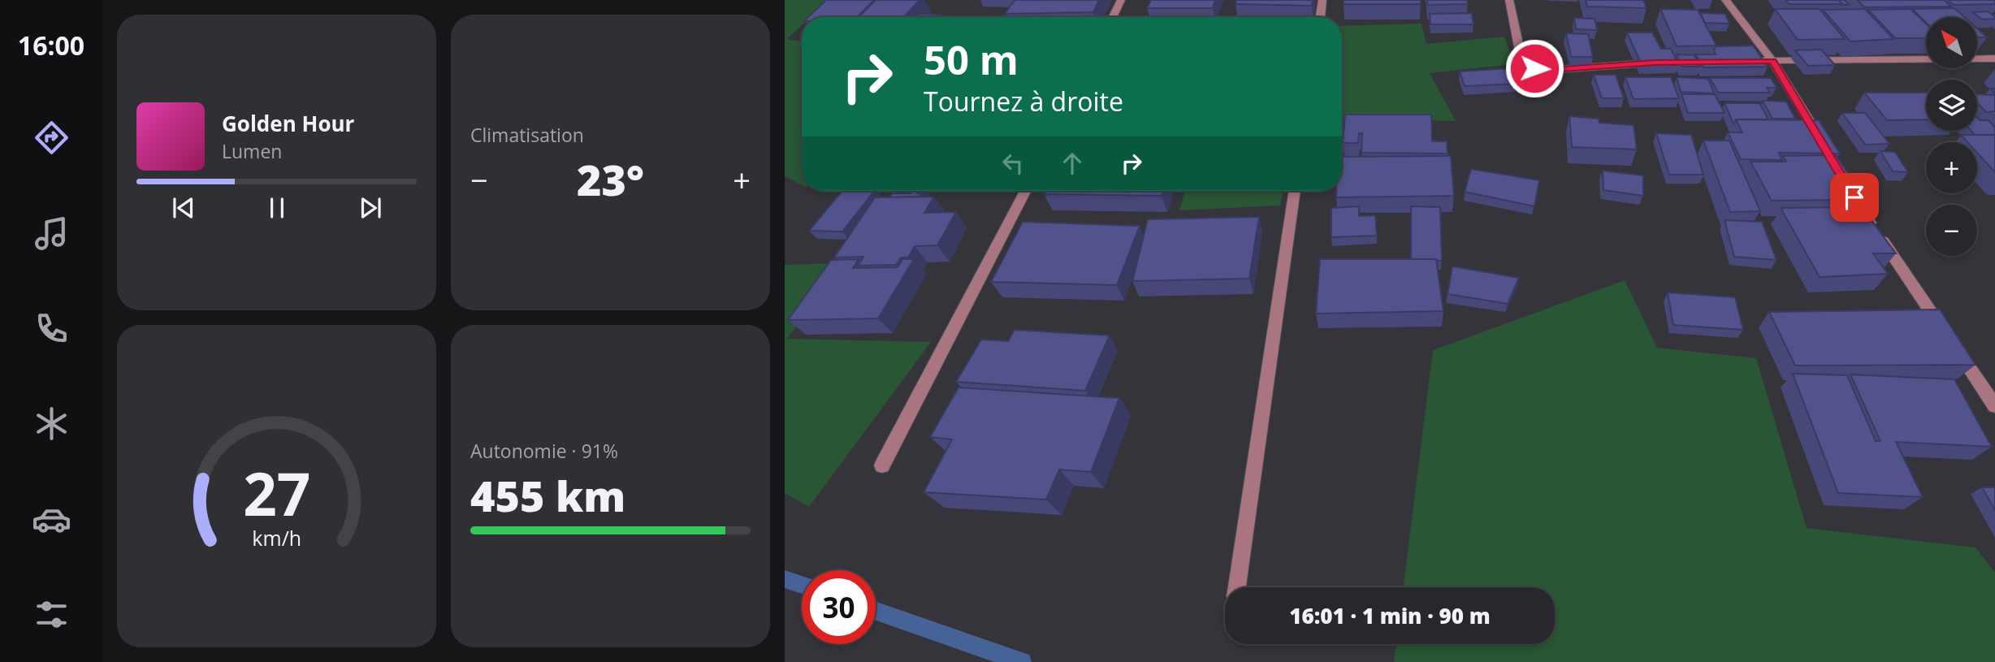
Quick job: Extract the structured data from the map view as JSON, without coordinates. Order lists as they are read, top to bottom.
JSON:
{
  "north": "top left",
  "page": {
    "tabs": "16:00",
    "tile": [
      "Climatisation",
      ["Autonomie · 91%", "455 km"]
    ],
    "map_buttons": ["+", "−"],
    "turn": ["50 m", "Tournez à droite"],
    "song": ["Golden Hour", "Lumen"],
    "heat": ["−", "23°", "+"],
    "limit": "30",
    "trip": "16:01 · 1 min · 90 m",
    "gauge": ["27", "km/h"]
  }
}
